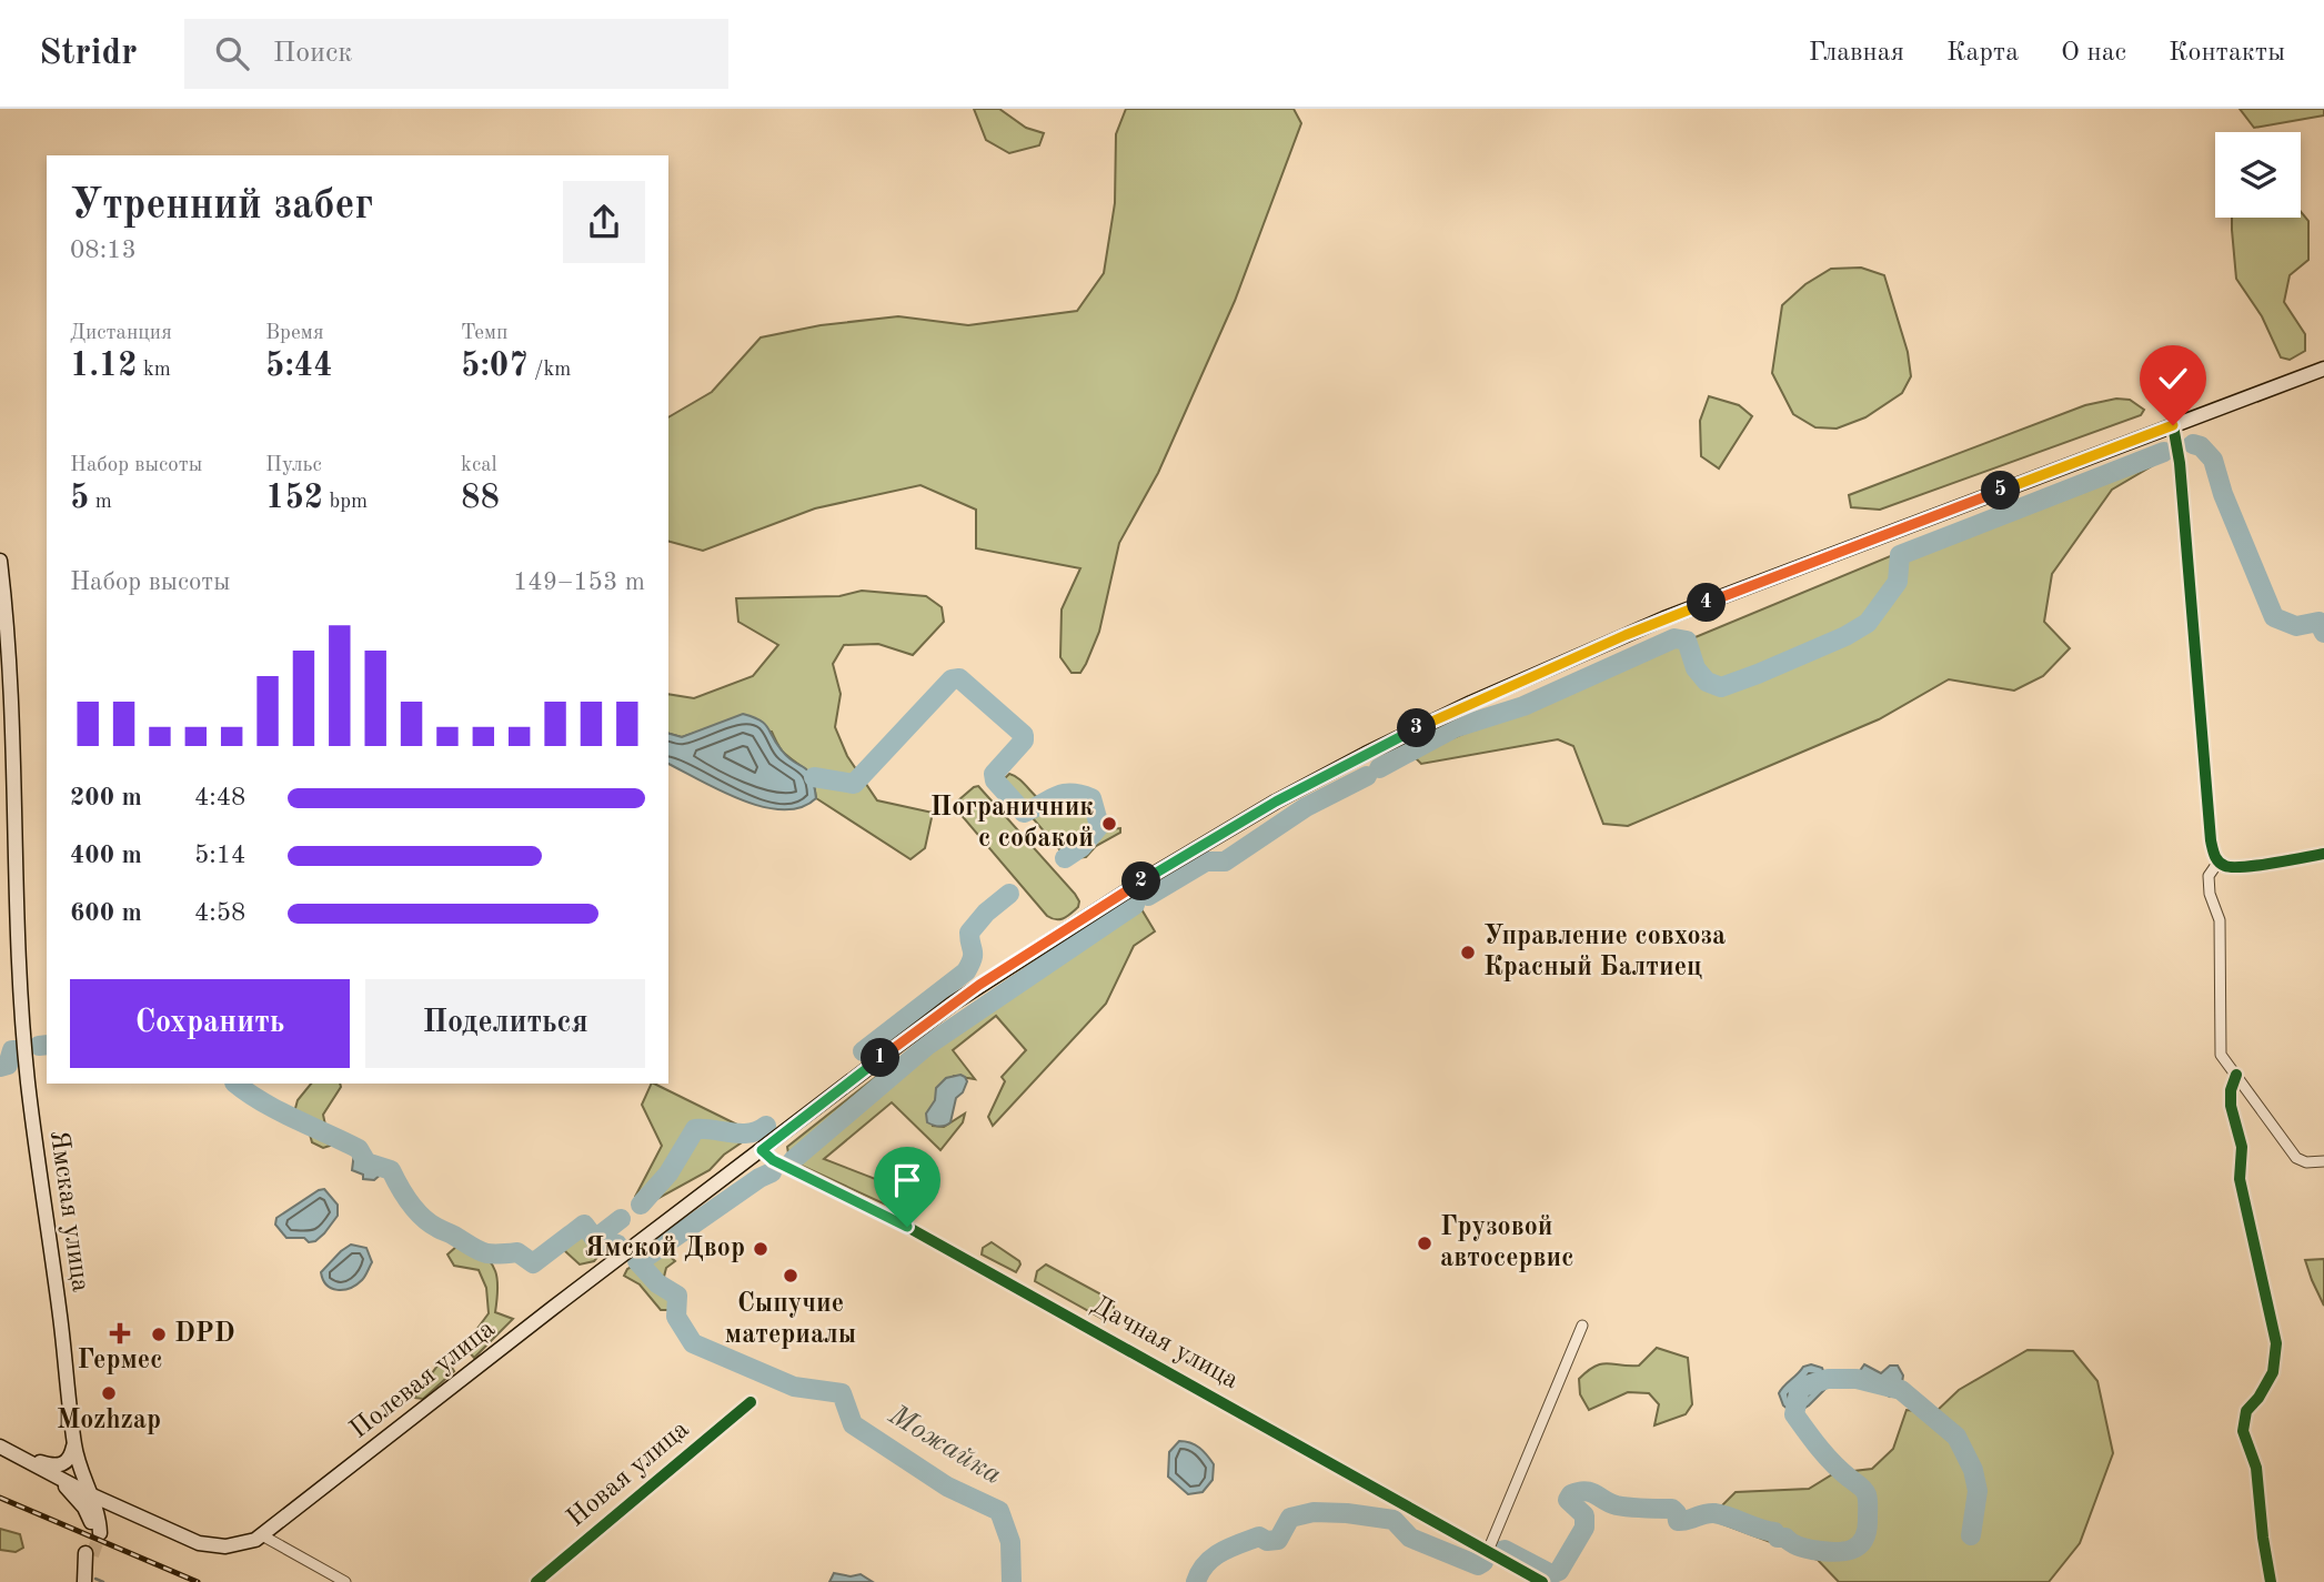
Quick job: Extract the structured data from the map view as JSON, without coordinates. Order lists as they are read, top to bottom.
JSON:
{
  "streets": {
    "main road": ["Ямская улица", "Полевая улица"],
    "street": ["Дачная улица", "Новая улица"]
  },
  "crossings": [
    ["Ямская улица", "Полевая улица"],
    ["Дачная улица", "Полевая улица"]
  ],
  "water": ["Можайка"],
  "places": {
    "other": [
      "Пограничник с собакой",
      "Управление совхоза Красный Балтиец",
      "Грузовой автосервис",
      "Ямской Двор",
      "Сыпучие материалы",
      "DPD",
      "Mozhzap"
    ],
    "health": ["Гермес"]
  },
  "page": {
    "header": "Stridr",
    "search": "Поиск",
    "nav": [
      "Главная",
      "Карта",
      "О нас",
      "Контакты"
    ],
    "heading": ["Утренний забег", "08:13"],
    "stats": [
      ["Дистанция", "1.12 km"],
      ["Время", "5:44"],
      ["Темп", "5:07 /km"],
      ["Набор высоты", "5 m"],
      ["Пульс", "152 bpm"],
      ["kcal", "88"]
    ],
    "pins": [
      "5",
      "4",
      "3",
      "2",
      "1"
    ],
    "chart": ["Набор высоты", "149–153 m"],
    "list": [
      {
        "name": "200 m",
        "note": "4:48"
      },
      {
        "name": "400 m",
        "note": "5:14"
      },
      {
        "name": "600 m",
        "note": "4:58"
      }
    ],
    "buttons": ["Сохранить", "Поделиться"]
  }
}
